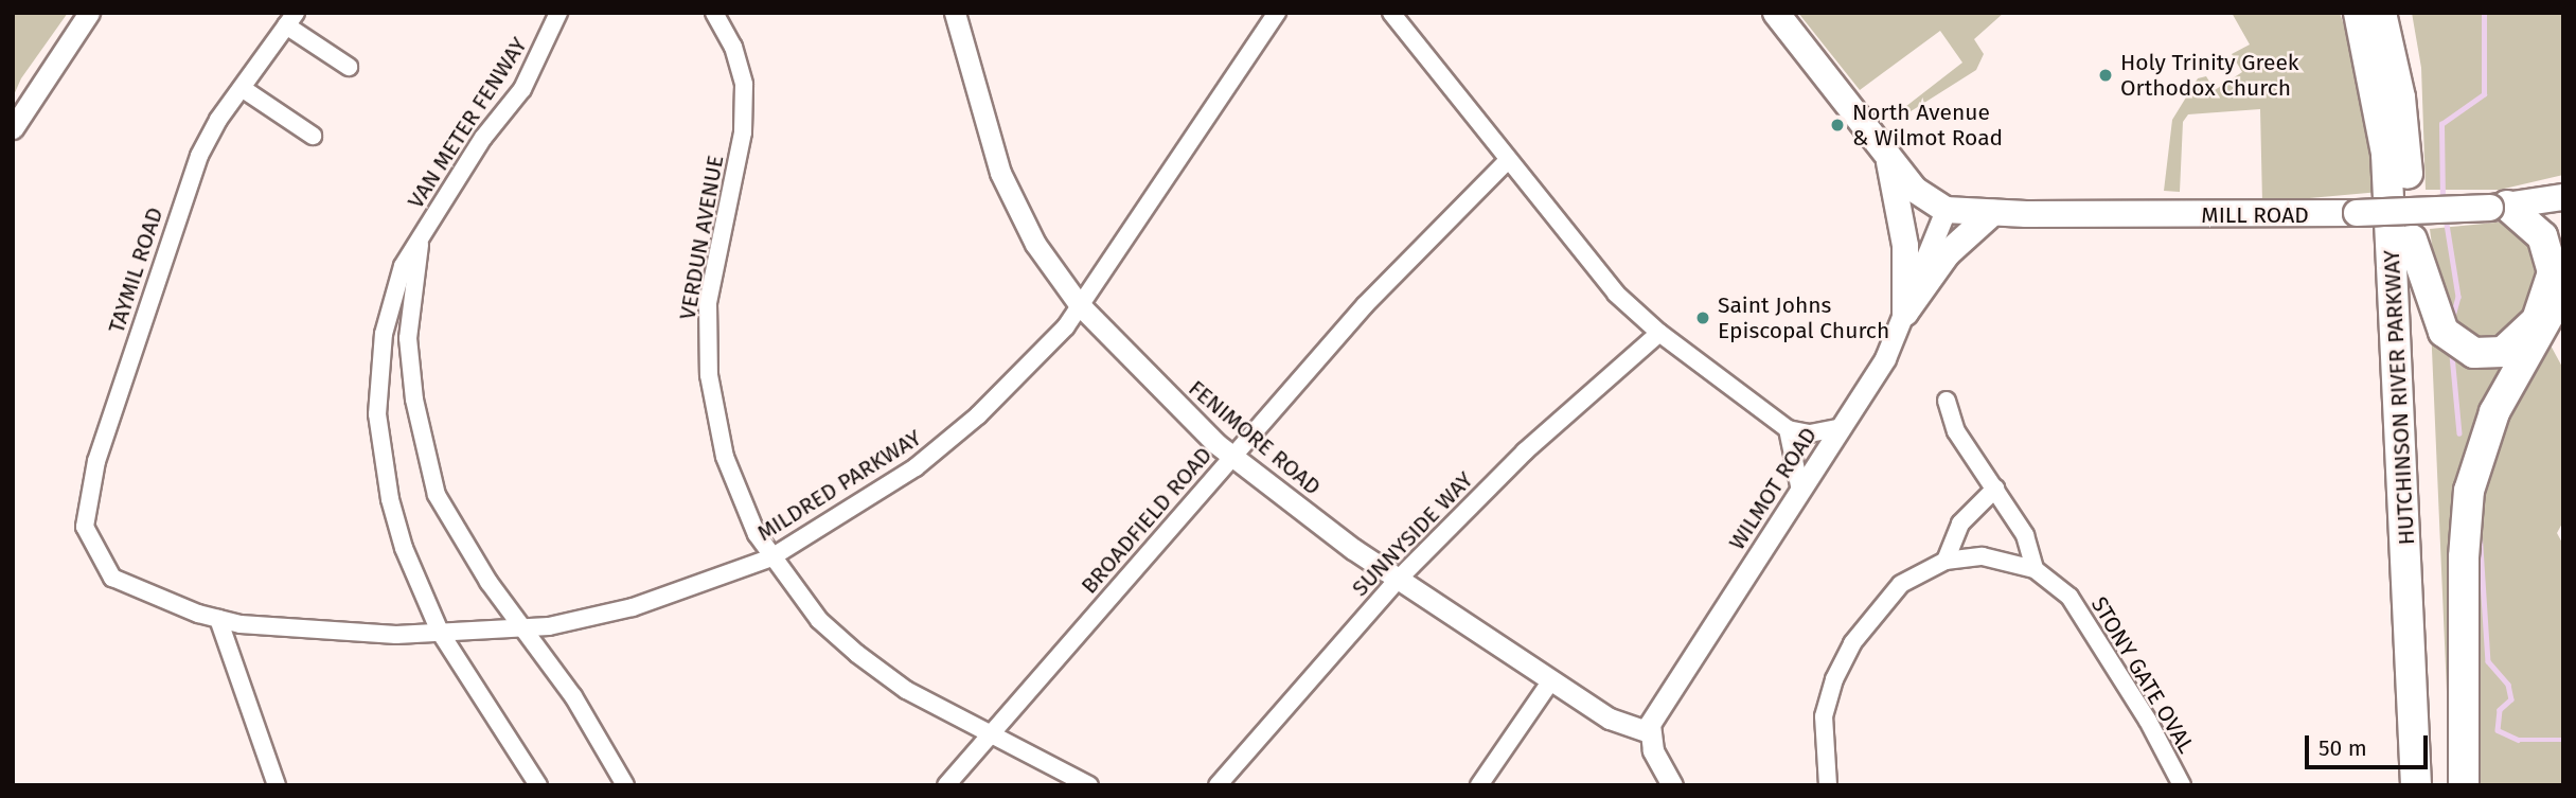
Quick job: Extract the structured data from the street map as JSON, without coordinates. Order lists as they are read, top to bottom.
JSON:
{
  "streets": {
    "highway": ["HUTCHINSON RIVER PARKWAY"],
    "main road": ["MILL ROAD"],
    "street": [
      "VAN METER FENWAY",
      "VERDUN AVENUE",
      "TAYMIL ROAD",
      "FENIMORE ROAD",
      "MILDRED PARKWAY",
      "WILMOT ROAD",
      "BROADFIELD ROAD",
      "SUNNYSIDE WAY",
      "STONY GATE OVAL"
    ]
  },
  "crossings": [
    ["VAN METER FENWAY", "MILDRED PARKWAY"],
    ["MILL ROAD", "WILMOT ROAD"],
    ["VERDUN AVENUE", "MILDRED PARKWAY"],
    ["VERDUN AVENUE", "BROADFIELD ROAD"],
    ["TAYMIL ROAD", "MILDRED PARKWAY"],
    ["FENIMORE ROAD", "MILDRED PARKWAY"],
    ["FENIMORE ROAD", "WILMOT ROAD"],
    ["FENIMORE ROAD", "BROADFIELD ROAD"],
    ["FENIMORE ROAD", "SUNNYSIDE WAY"]
  ],
  "places": ["Holy Trinity Greek Orthodox Church", "North Avenue & Wilmot Road", "Saint Johns Episcopal Church"],
  "scale_bar": "50 m"
}
